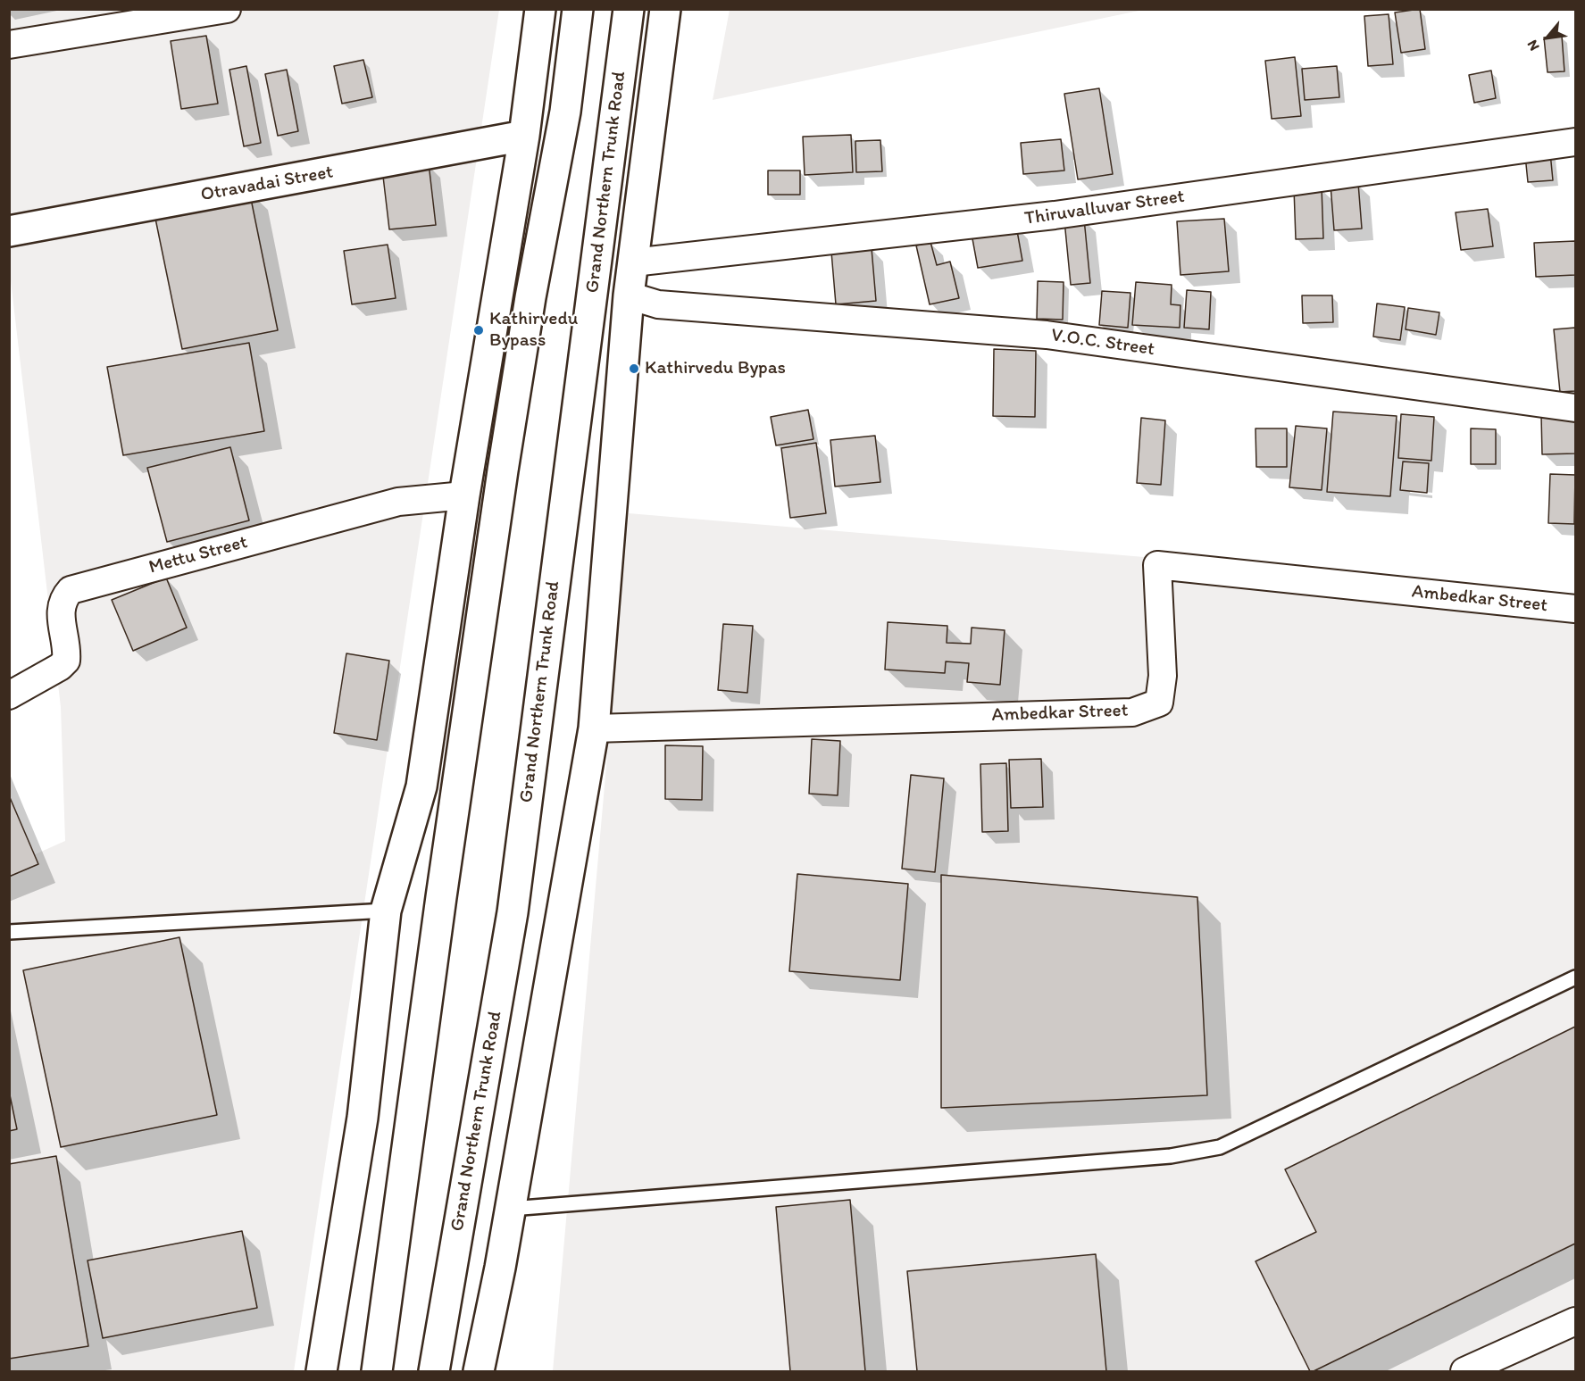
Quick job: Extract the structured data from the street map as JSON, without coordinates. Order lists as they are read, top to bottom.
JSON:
{
  "streets": {
    "main road": ["Grand Northern Trunk Road", "Otravadai Street"],
    "street": [
      "Thiruvalluvar Street",
      "V.O.C. Street",
      "Mettu Street",
      "Ambedkar Street"
    ]
  },
  "places": ["Kathirvedu Bypass", "Kathirvedu Bypas"],
  "north": "bottom left"
}
